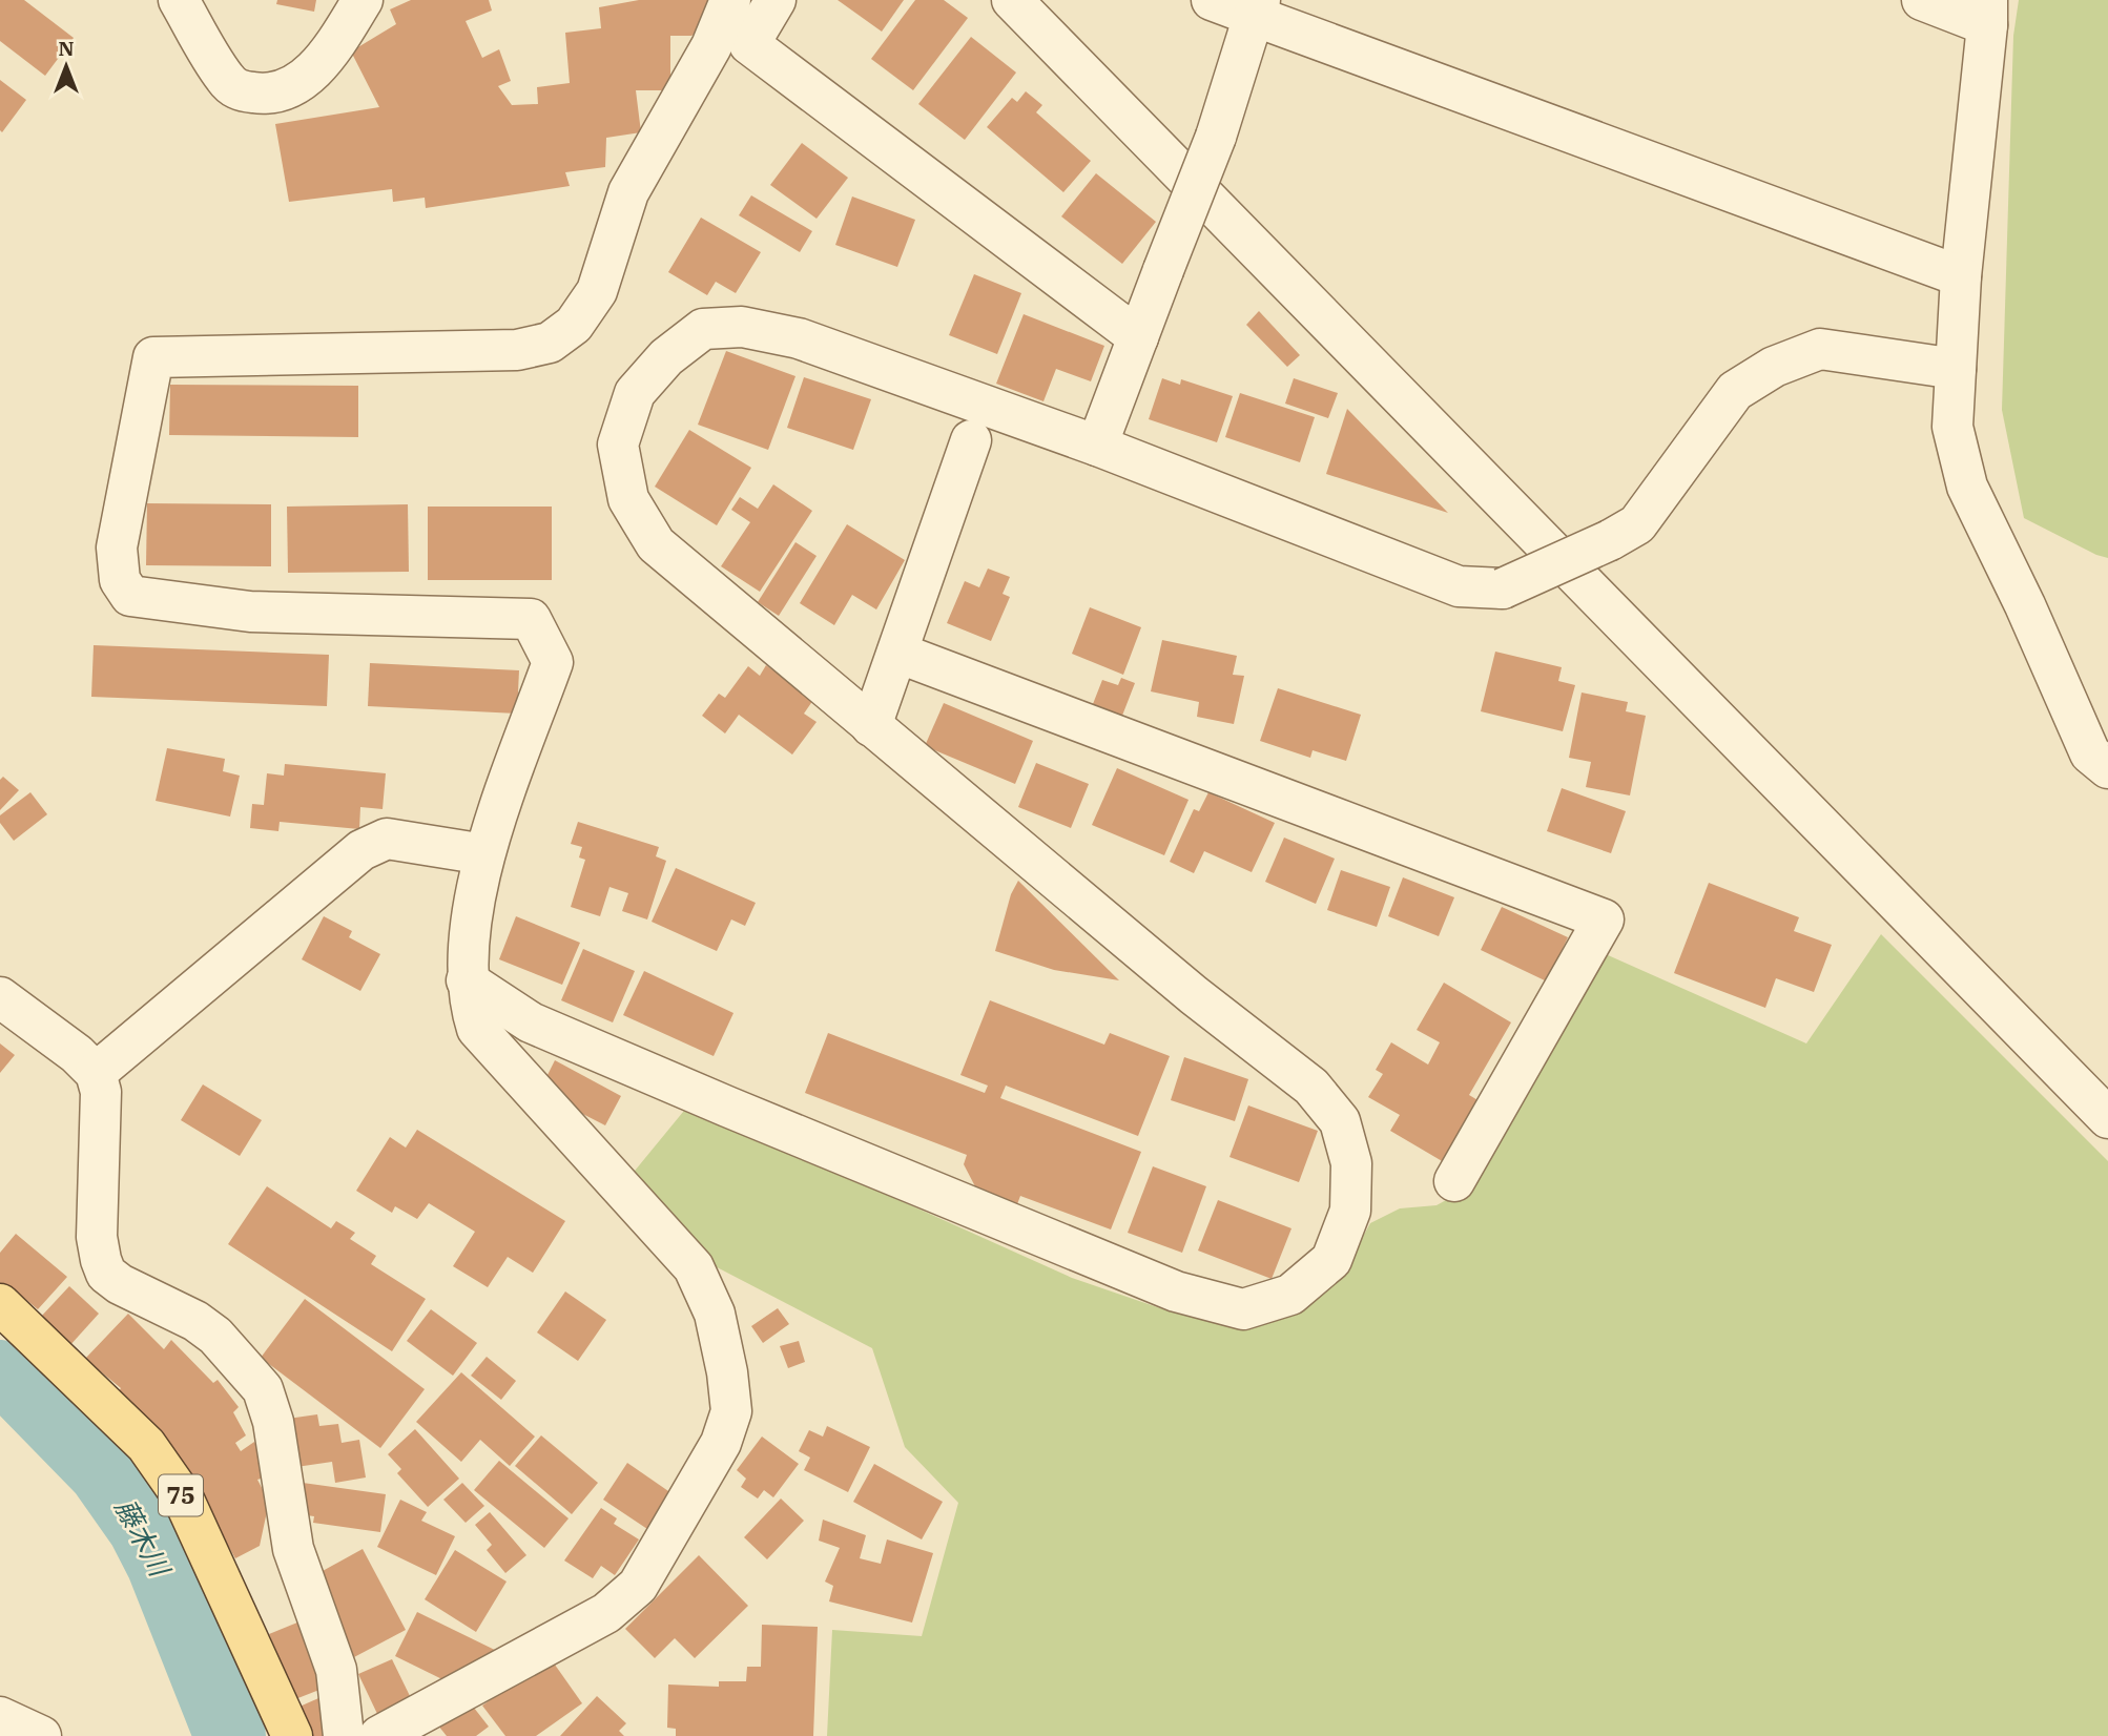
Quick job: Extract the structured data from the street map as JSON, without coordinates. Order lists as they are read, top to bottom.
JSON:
{
  "streets": {
    "main road": ["75"]
  },
  "water": ["藤木川"],
  "north": "top"
}
